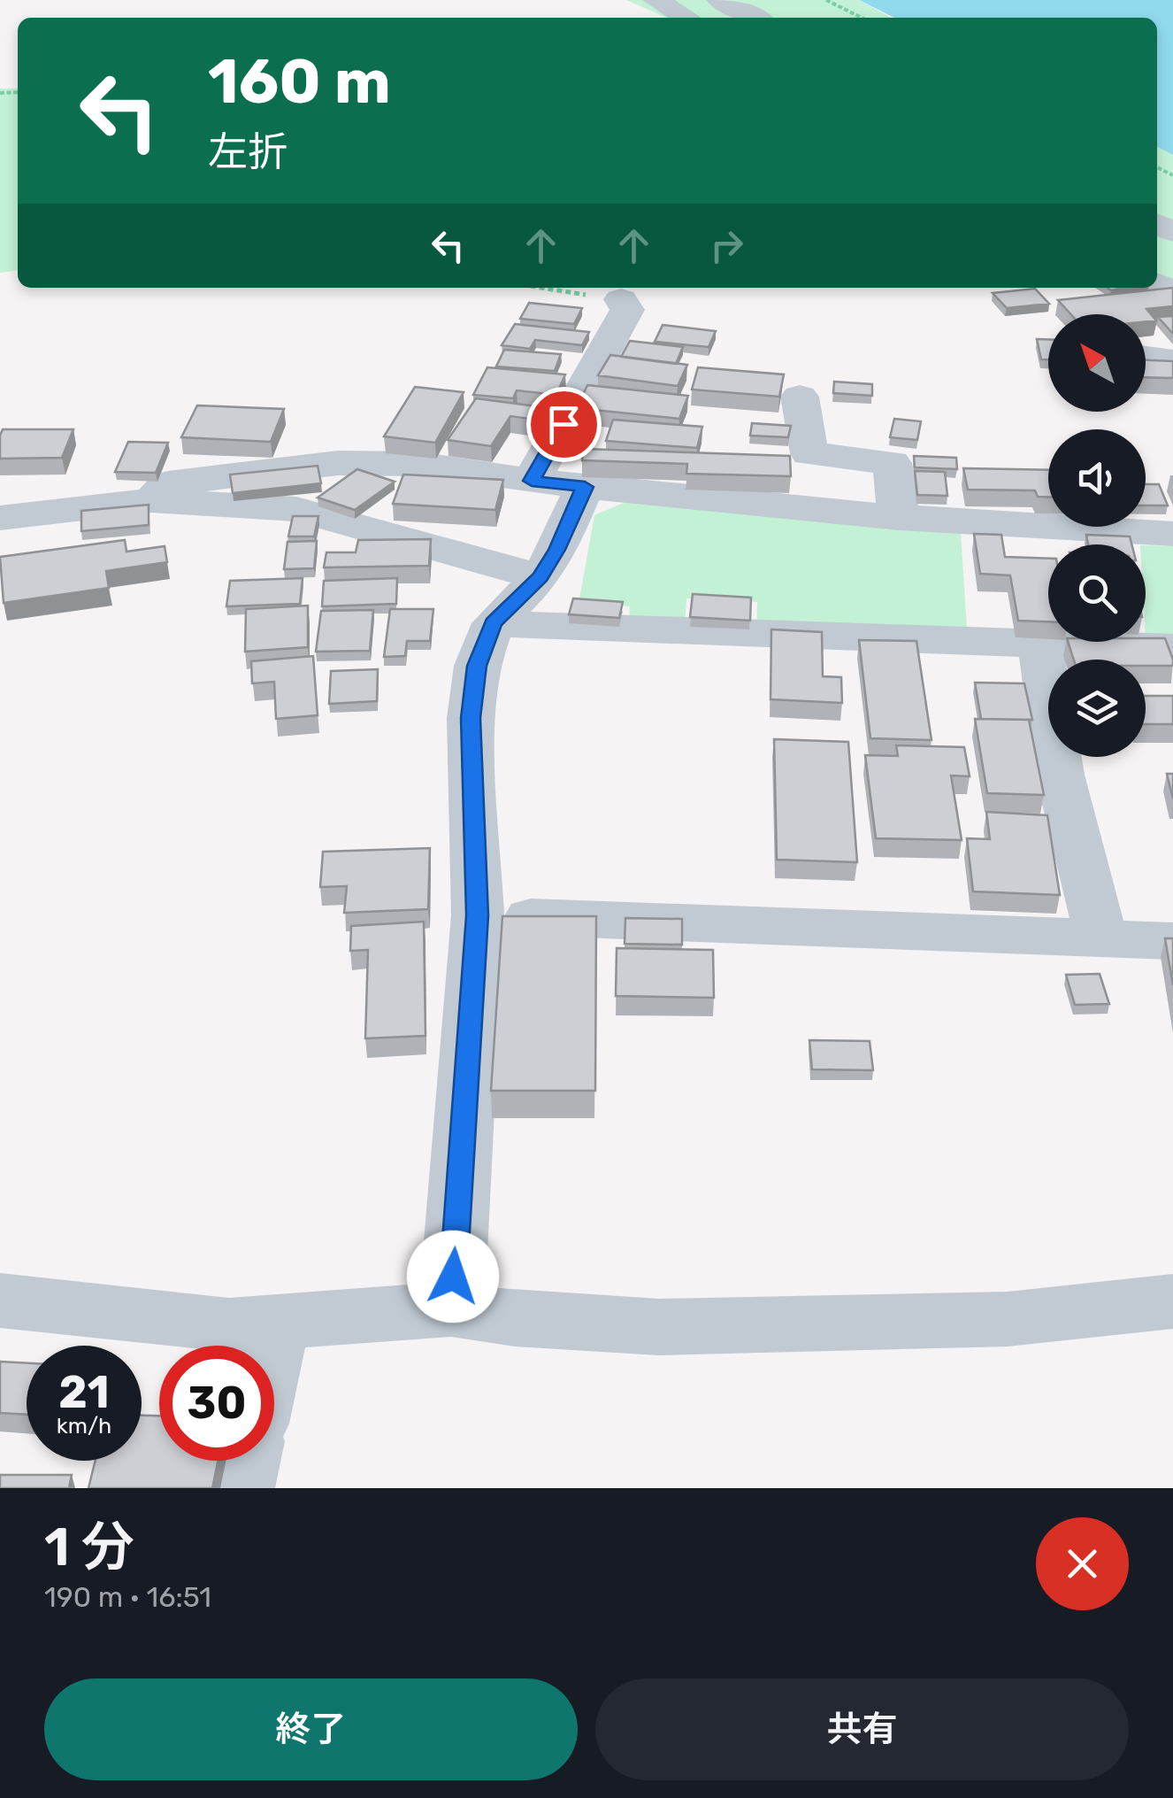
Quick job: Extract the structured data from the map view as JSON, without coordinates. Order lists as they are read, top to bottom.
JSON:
{
  "north": "top left",
  "page": {
    "turn": ["160 m", "左折"],
    "speed": "21 km/h",
    "limit": "30",
    "heading": ["1 分", "190 m · 16:51"],
    "buttons": ["終了", "共有"]
  }
}
